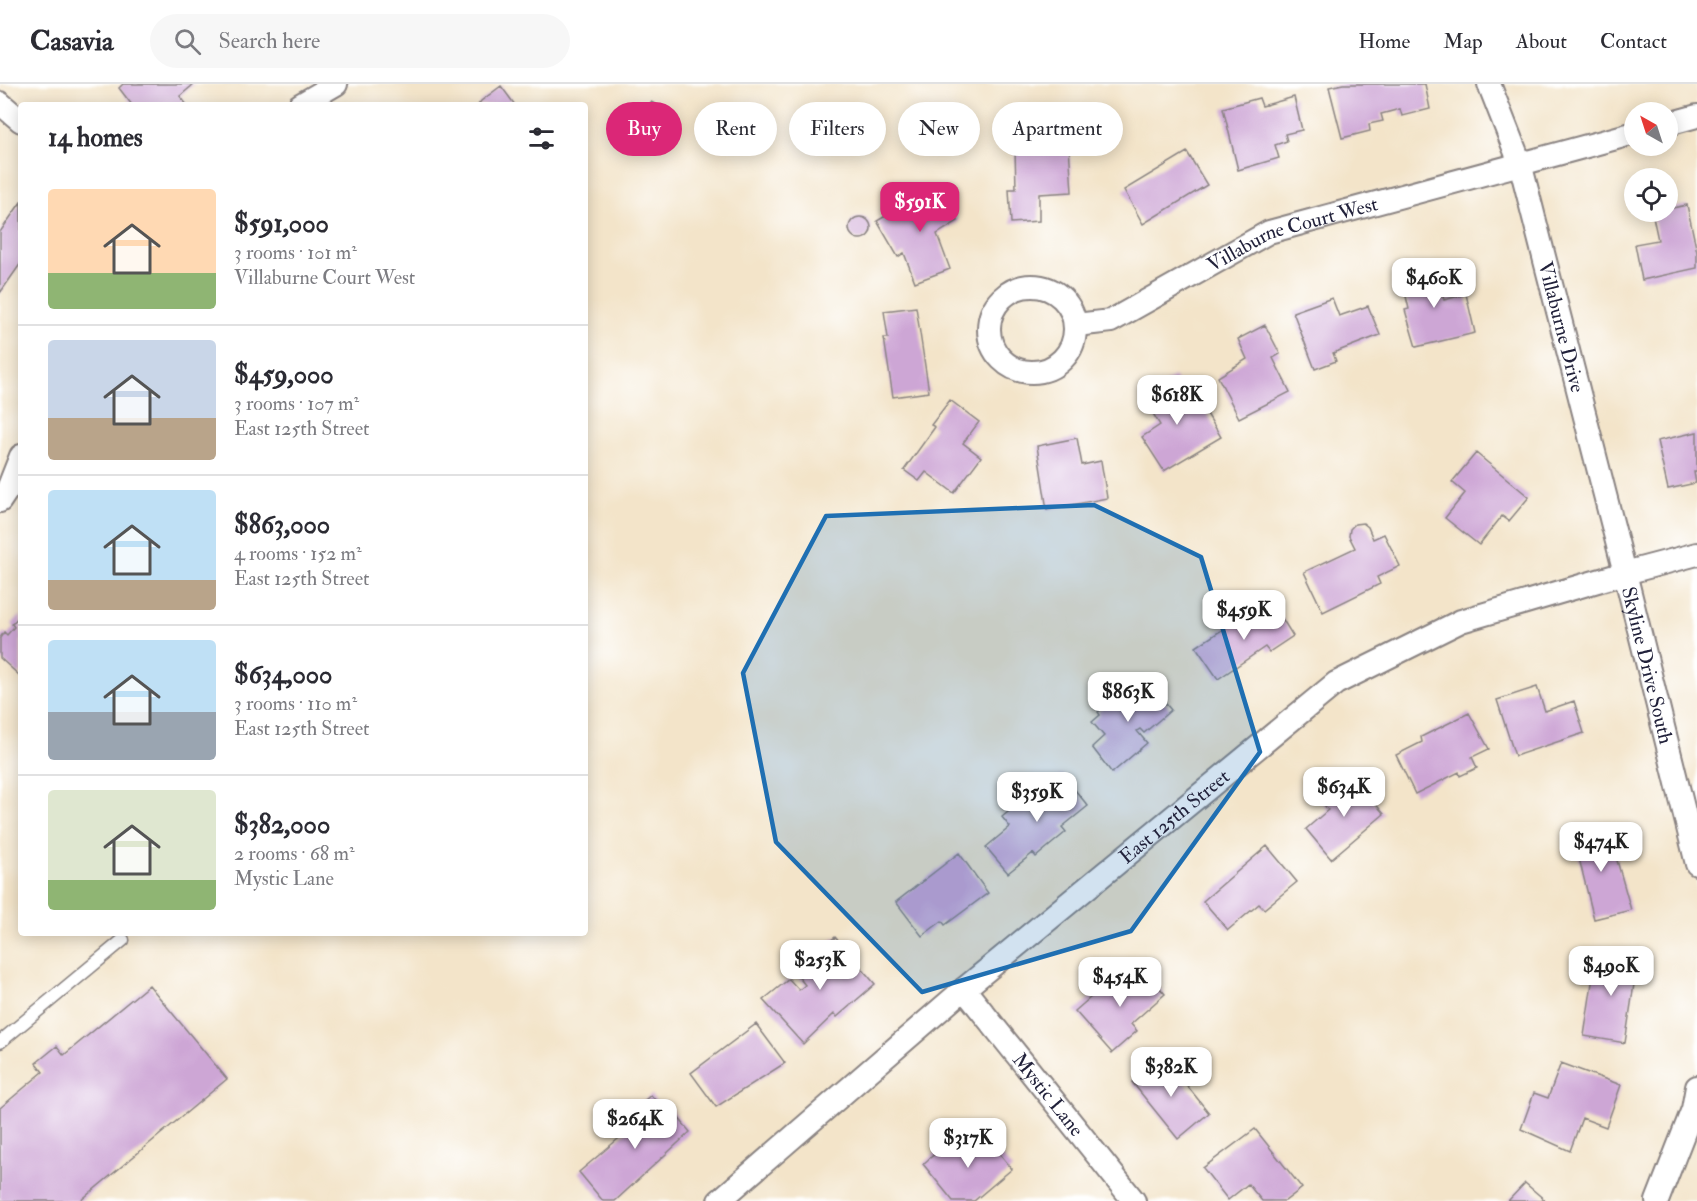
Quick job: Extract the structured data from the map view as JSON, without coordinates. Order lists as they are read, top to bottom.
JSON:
{
  "streets": {
    "street": [
      "Villaburne Court West",
      "Villaburne Drive",
      "Skyline Drive South",
      "East 125th Street",
      "Mystic Lane"
    ]
  },
  "crossings": [
    ["Villaburne Court West", "Villaburne Drive"],
    ["Villaburne Drive", "Skyline Drive South"],
    ["Villaburne Drive", "East 125th Street"],
    ["Skyline Drive South", "East 125th Street"],
    ["East 125th Street", "Mystic Lane"]
  ],
  "north": "top left",
  "page": {
    "header": "Casavia",
    "search": "Search here",
    "nav": [
      "Home",
      "Map",
      "About",
      "Contact"
    ],
    "chip": [
      "Buy",
      "Rent",
      "Filters",
      "New",
      "Apartment"
    ],
    "heading": "14 homes",
    "list": [
      {
        "name": "$591,000",
        "note": "3 rooms · 101 m² · Villaburne Court West"
      },
      {
        "name": "$459,000",
        "note": "3 rooms · 107 m² · East 125th Street"
      },
      {
        "name": "$863,000",
        "note": "4 rooms · 152 m² · East 125th Street"
      },
      {
        "name": "$634,000",
        "note": "3 rooms · 110 m² · East 125th Street"
      },
      {
        "name": "$382,000",
        "note": "2 rooms · 68 m² · Mystic Lane"
      }
    ],
    "price": [
      "$591K",
      "$460K",
      "$618K",
      "$459K",
      "$863K",
      "$634K",
      "$359K",
      "$474K",
      "$253K",
      "$490K",
      "$454K",
      "$382K",
      "$264K",
      "$317K"
    ]
  }
}
